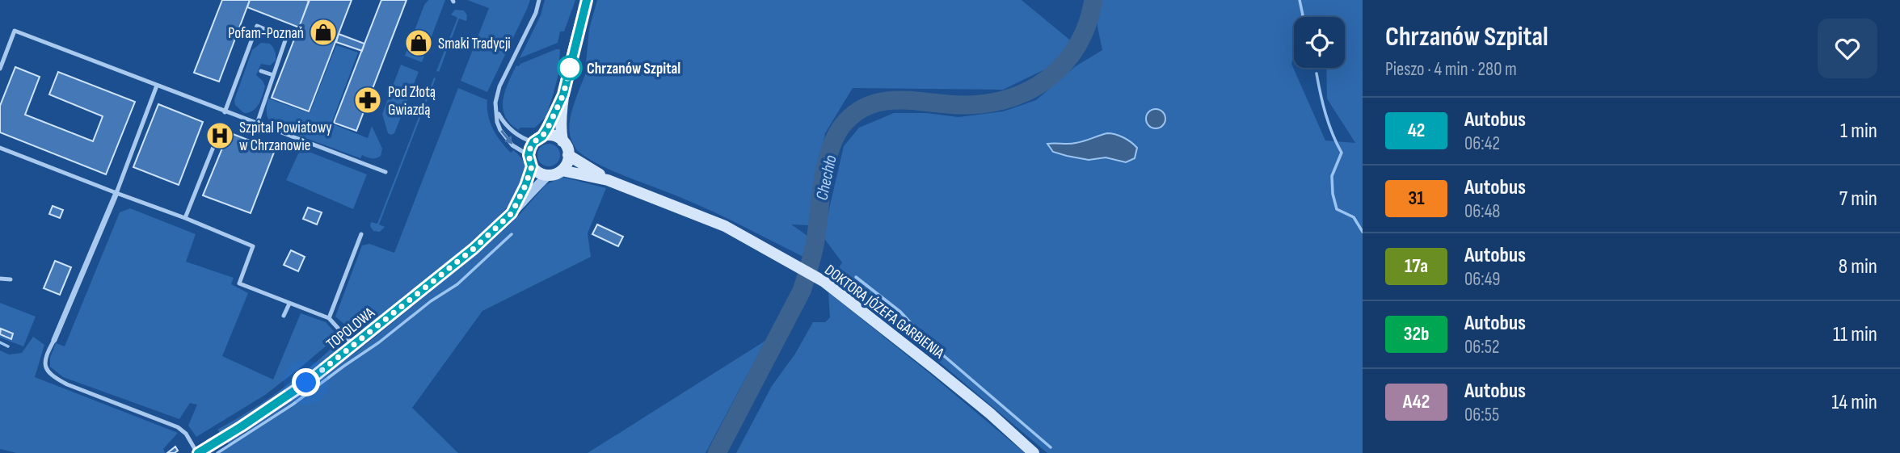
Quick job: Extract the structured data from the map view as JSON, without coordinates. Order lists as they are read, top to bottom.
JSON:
{
  "streets": {
    "main road": ["DOKTORA JÓZEFA GARBIENIA"],
    "street": ["TOPOLOWA"]
  },
  "crossings": [
    ["DOKTORA JÓZEFA GARBIENIA", "TOPOLOWA"]
  ],
  "water": ["Chechło"],
  "places": {
    "shop": ["Pofam-Poznań", "Smaki Tradycji"],
    "other": ["Chrzanów Szpital"],
    "pharmacy": ["Pod Złotą Gwiazdą"],
    "hospital": ["Szpital Powiatowy w Chrzanowie"]
  },
  "lines": ["bus line 42"],
  "page": {
    "heading": ["Chrzanów Szpital", "Pieszo · 4 min · 280 m"],
    "list": [
      {
        "mark": "42",
        "name": "Autobus",
        "note": "06:42",
        "value": "1 min"
      },
      {
        "mark": "31",
        "name": "Autobus",
        "note": "06:48",
        "value": "7 min"
      },
      {
        "mark": "17a",
        "name": "Autobus",
        "note": "06:49",
        "value": "8 min"
      },
      {
        "mark": "32b",
        "name": "Autobus",
        "note": "06:52",
        "value": "11 min"
      },
      {
        "mark": "A42",
        "name": "Autobus",
        "note": "06:55",
        "value": "14 min"
      }
    ]
  }
}
